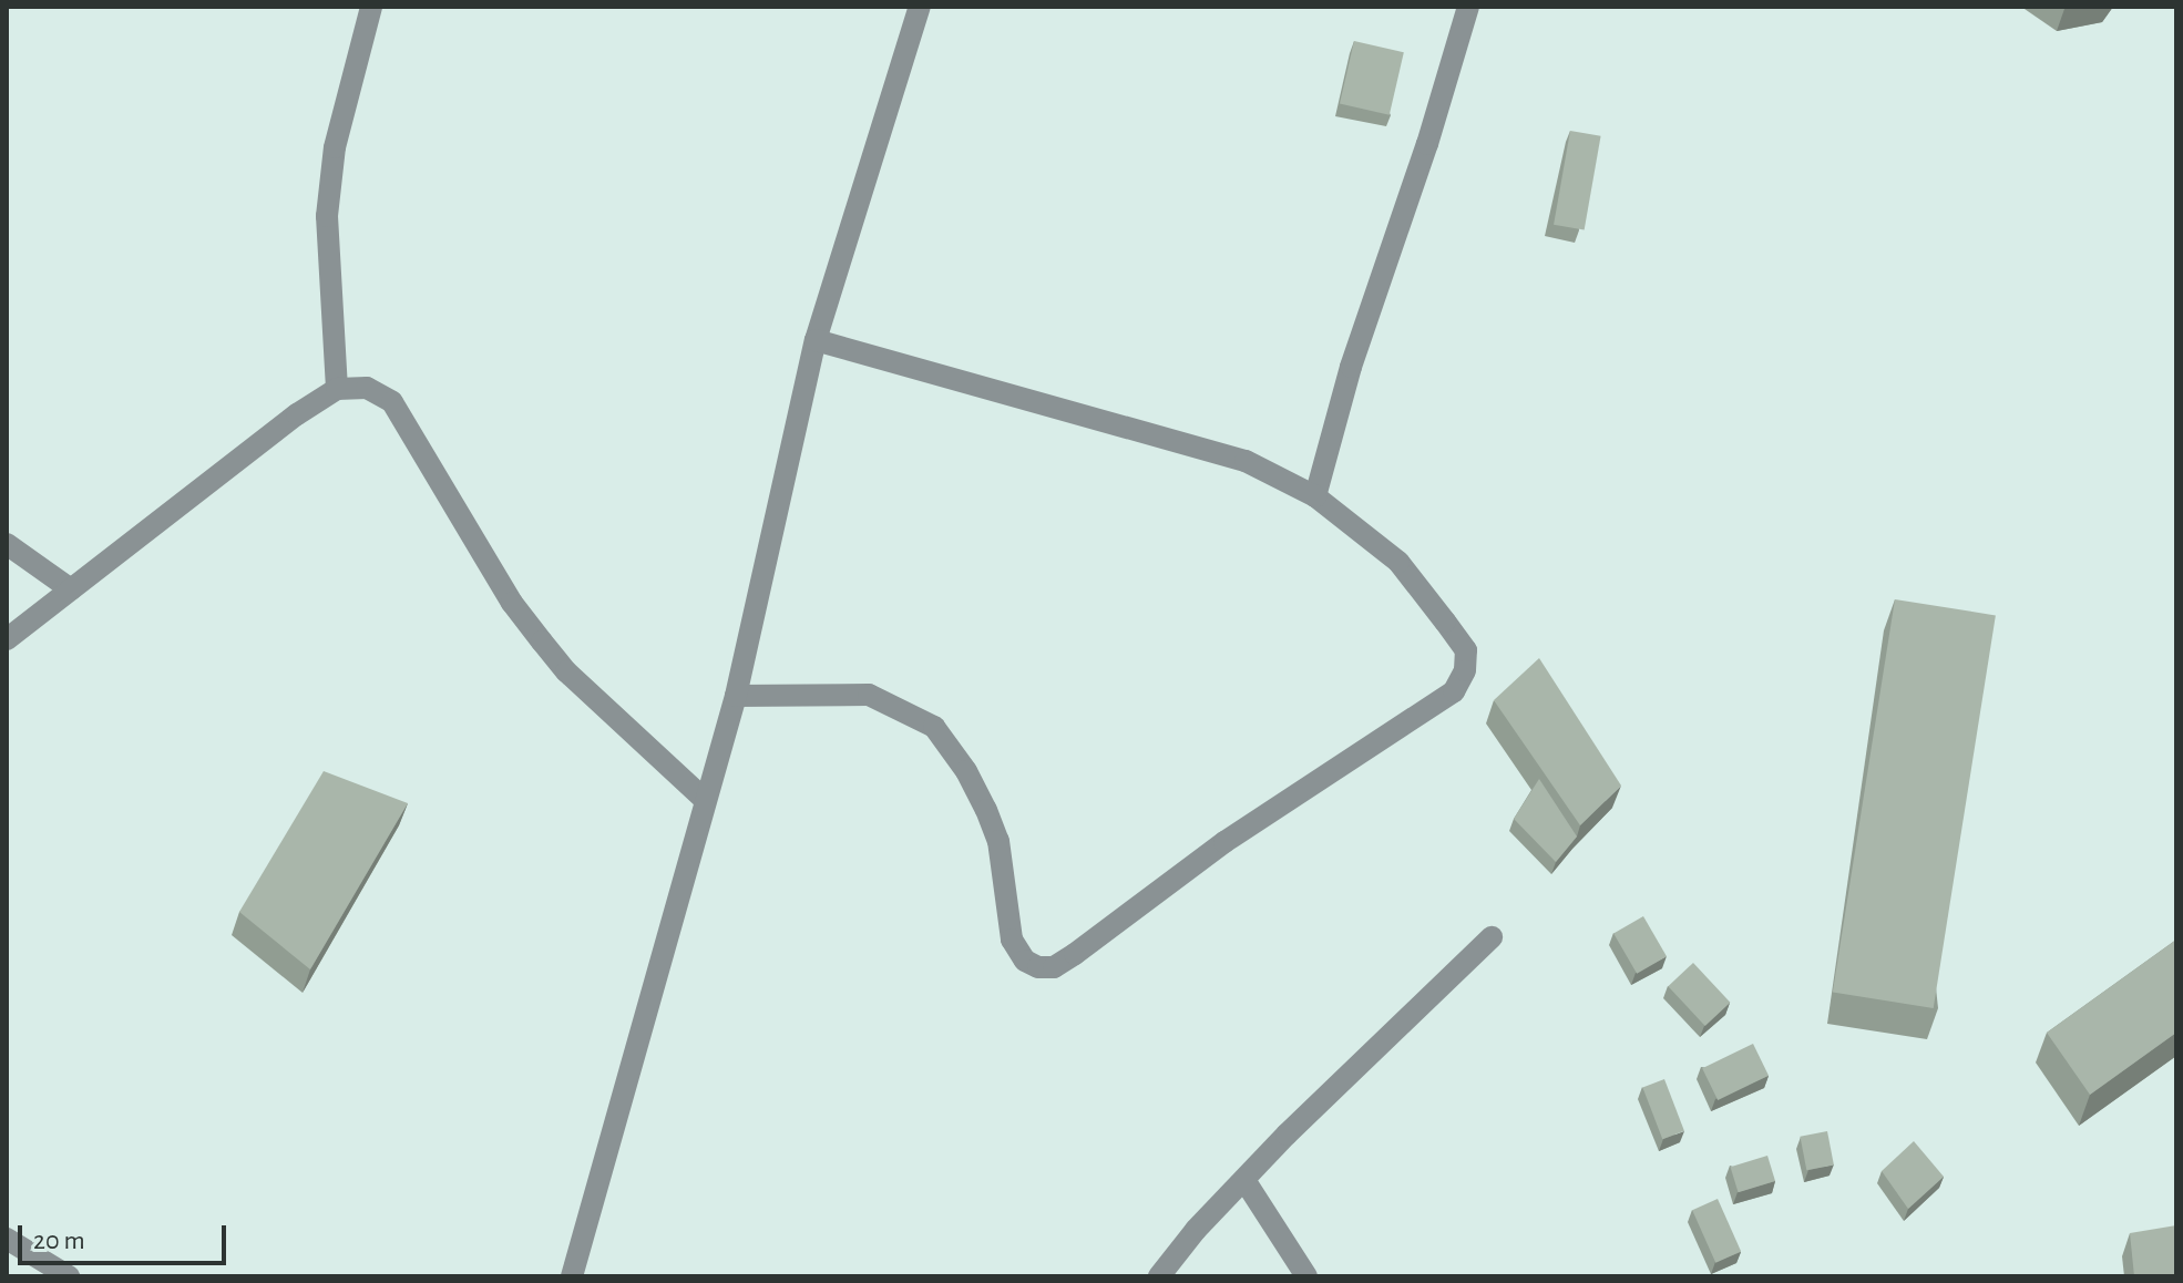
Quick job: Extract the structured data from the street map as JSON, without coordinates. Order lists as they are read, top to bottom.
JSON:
{
  "scale_bar": "20 m"
}
